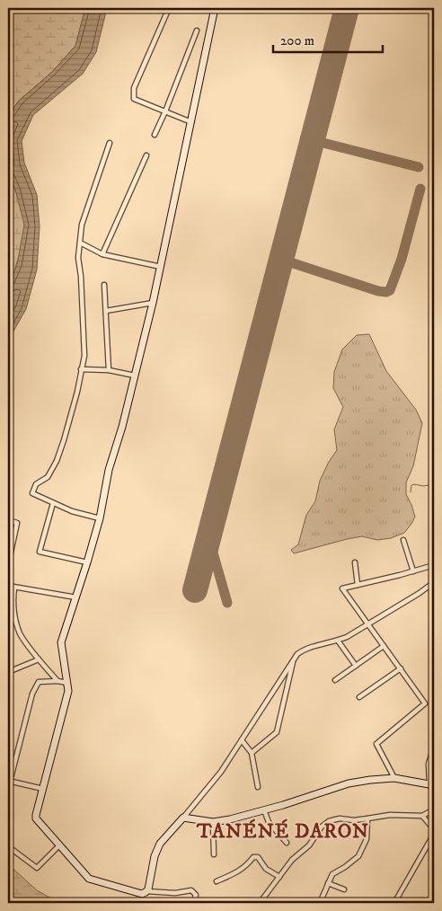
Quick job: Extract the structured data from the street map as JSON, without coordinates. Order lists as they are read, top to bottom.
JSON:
{
  "districts": ["TANÉNÉ DARON"],
  "scale_bar": "200 m"
}
